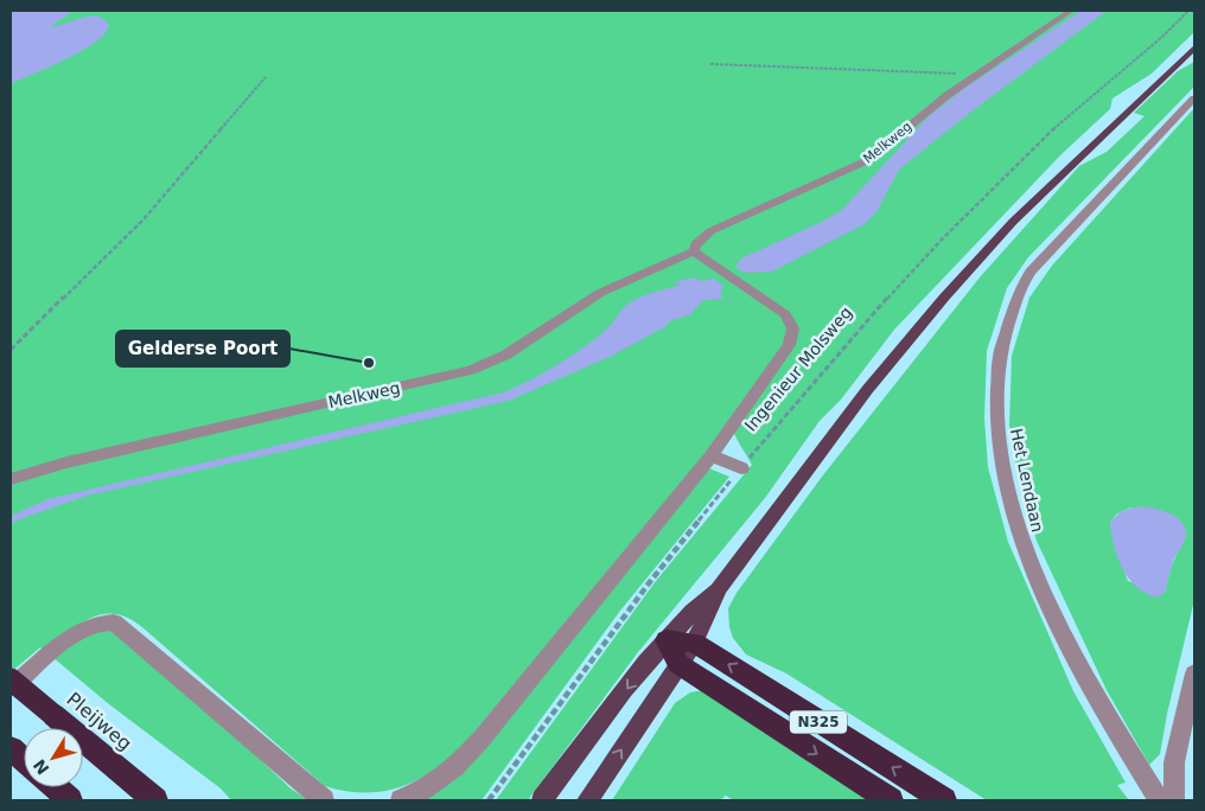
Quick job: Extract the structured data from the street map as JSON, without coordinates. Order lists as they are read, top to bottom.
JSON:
{
  "streets": {
    "highway": ["Pleijweg", "N325"],
    "street": ["Melkweg", "Het Lendaan"],
    "path": ["Ingenieur Molsweg"]
  },
  "places": ["Gelderse Poort"],
  "north": "bottom left"
}
